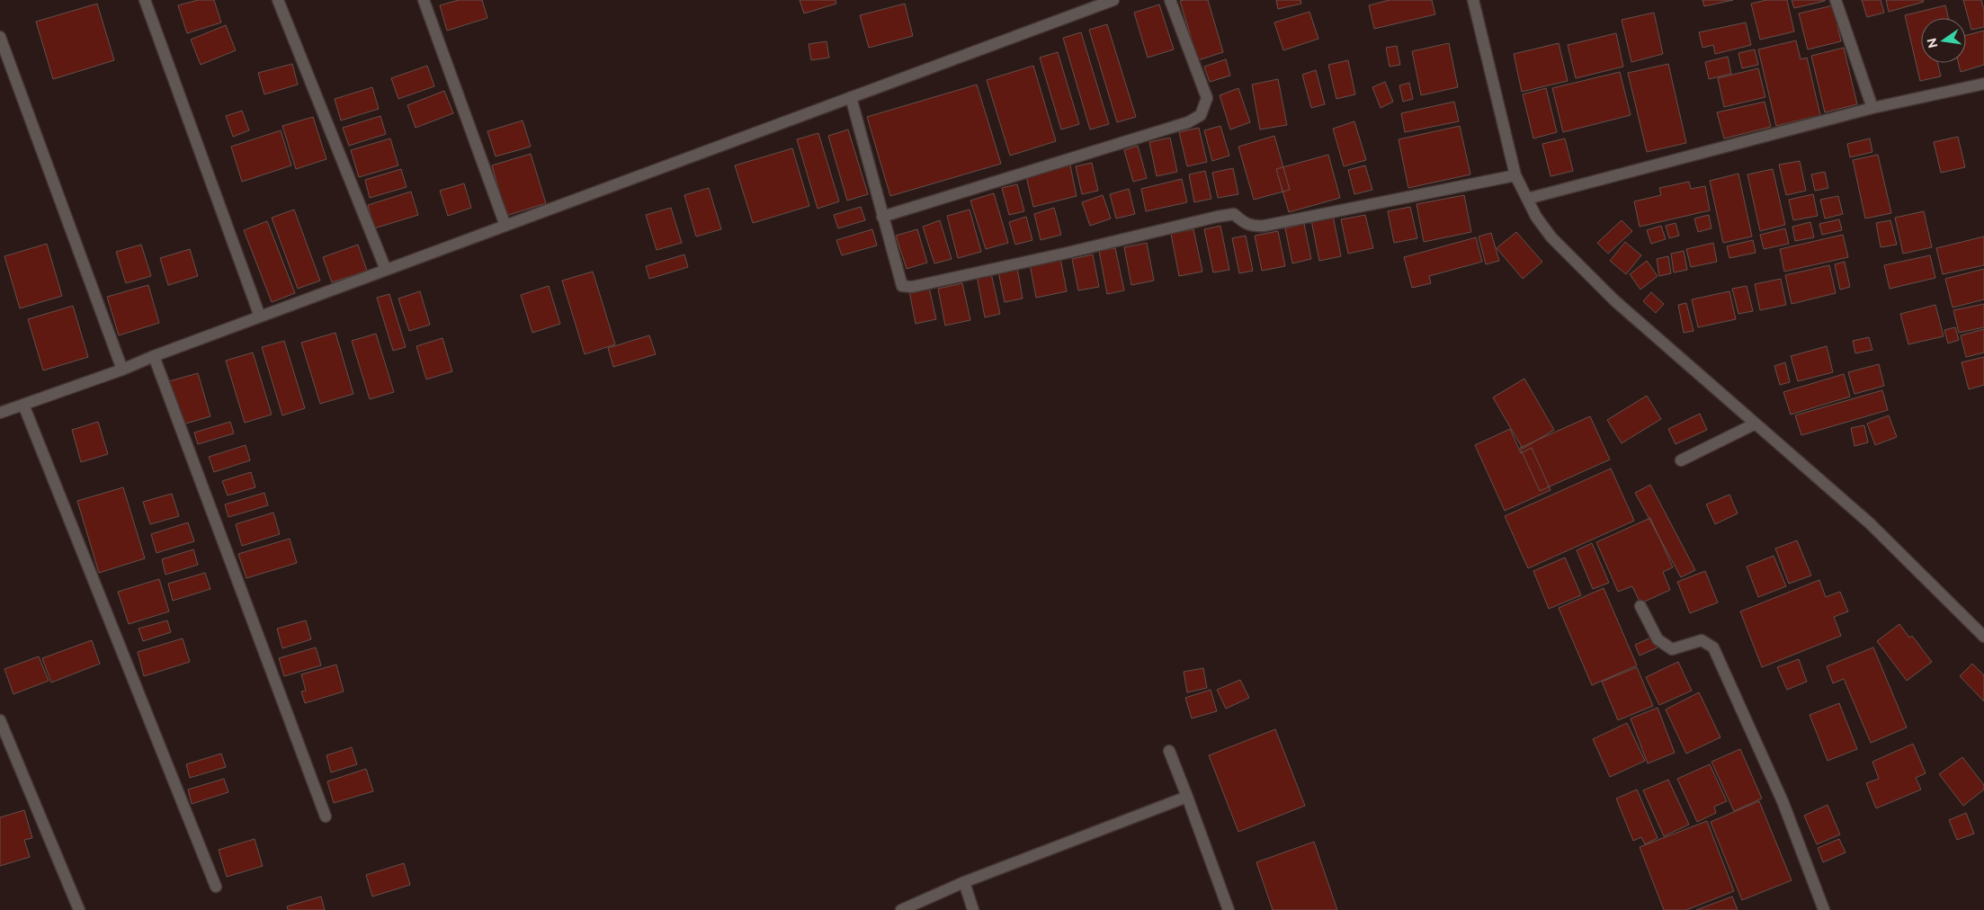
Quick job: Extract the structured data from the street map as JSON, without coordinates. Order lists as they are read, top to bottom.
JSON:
{
  "north": "left"
}
